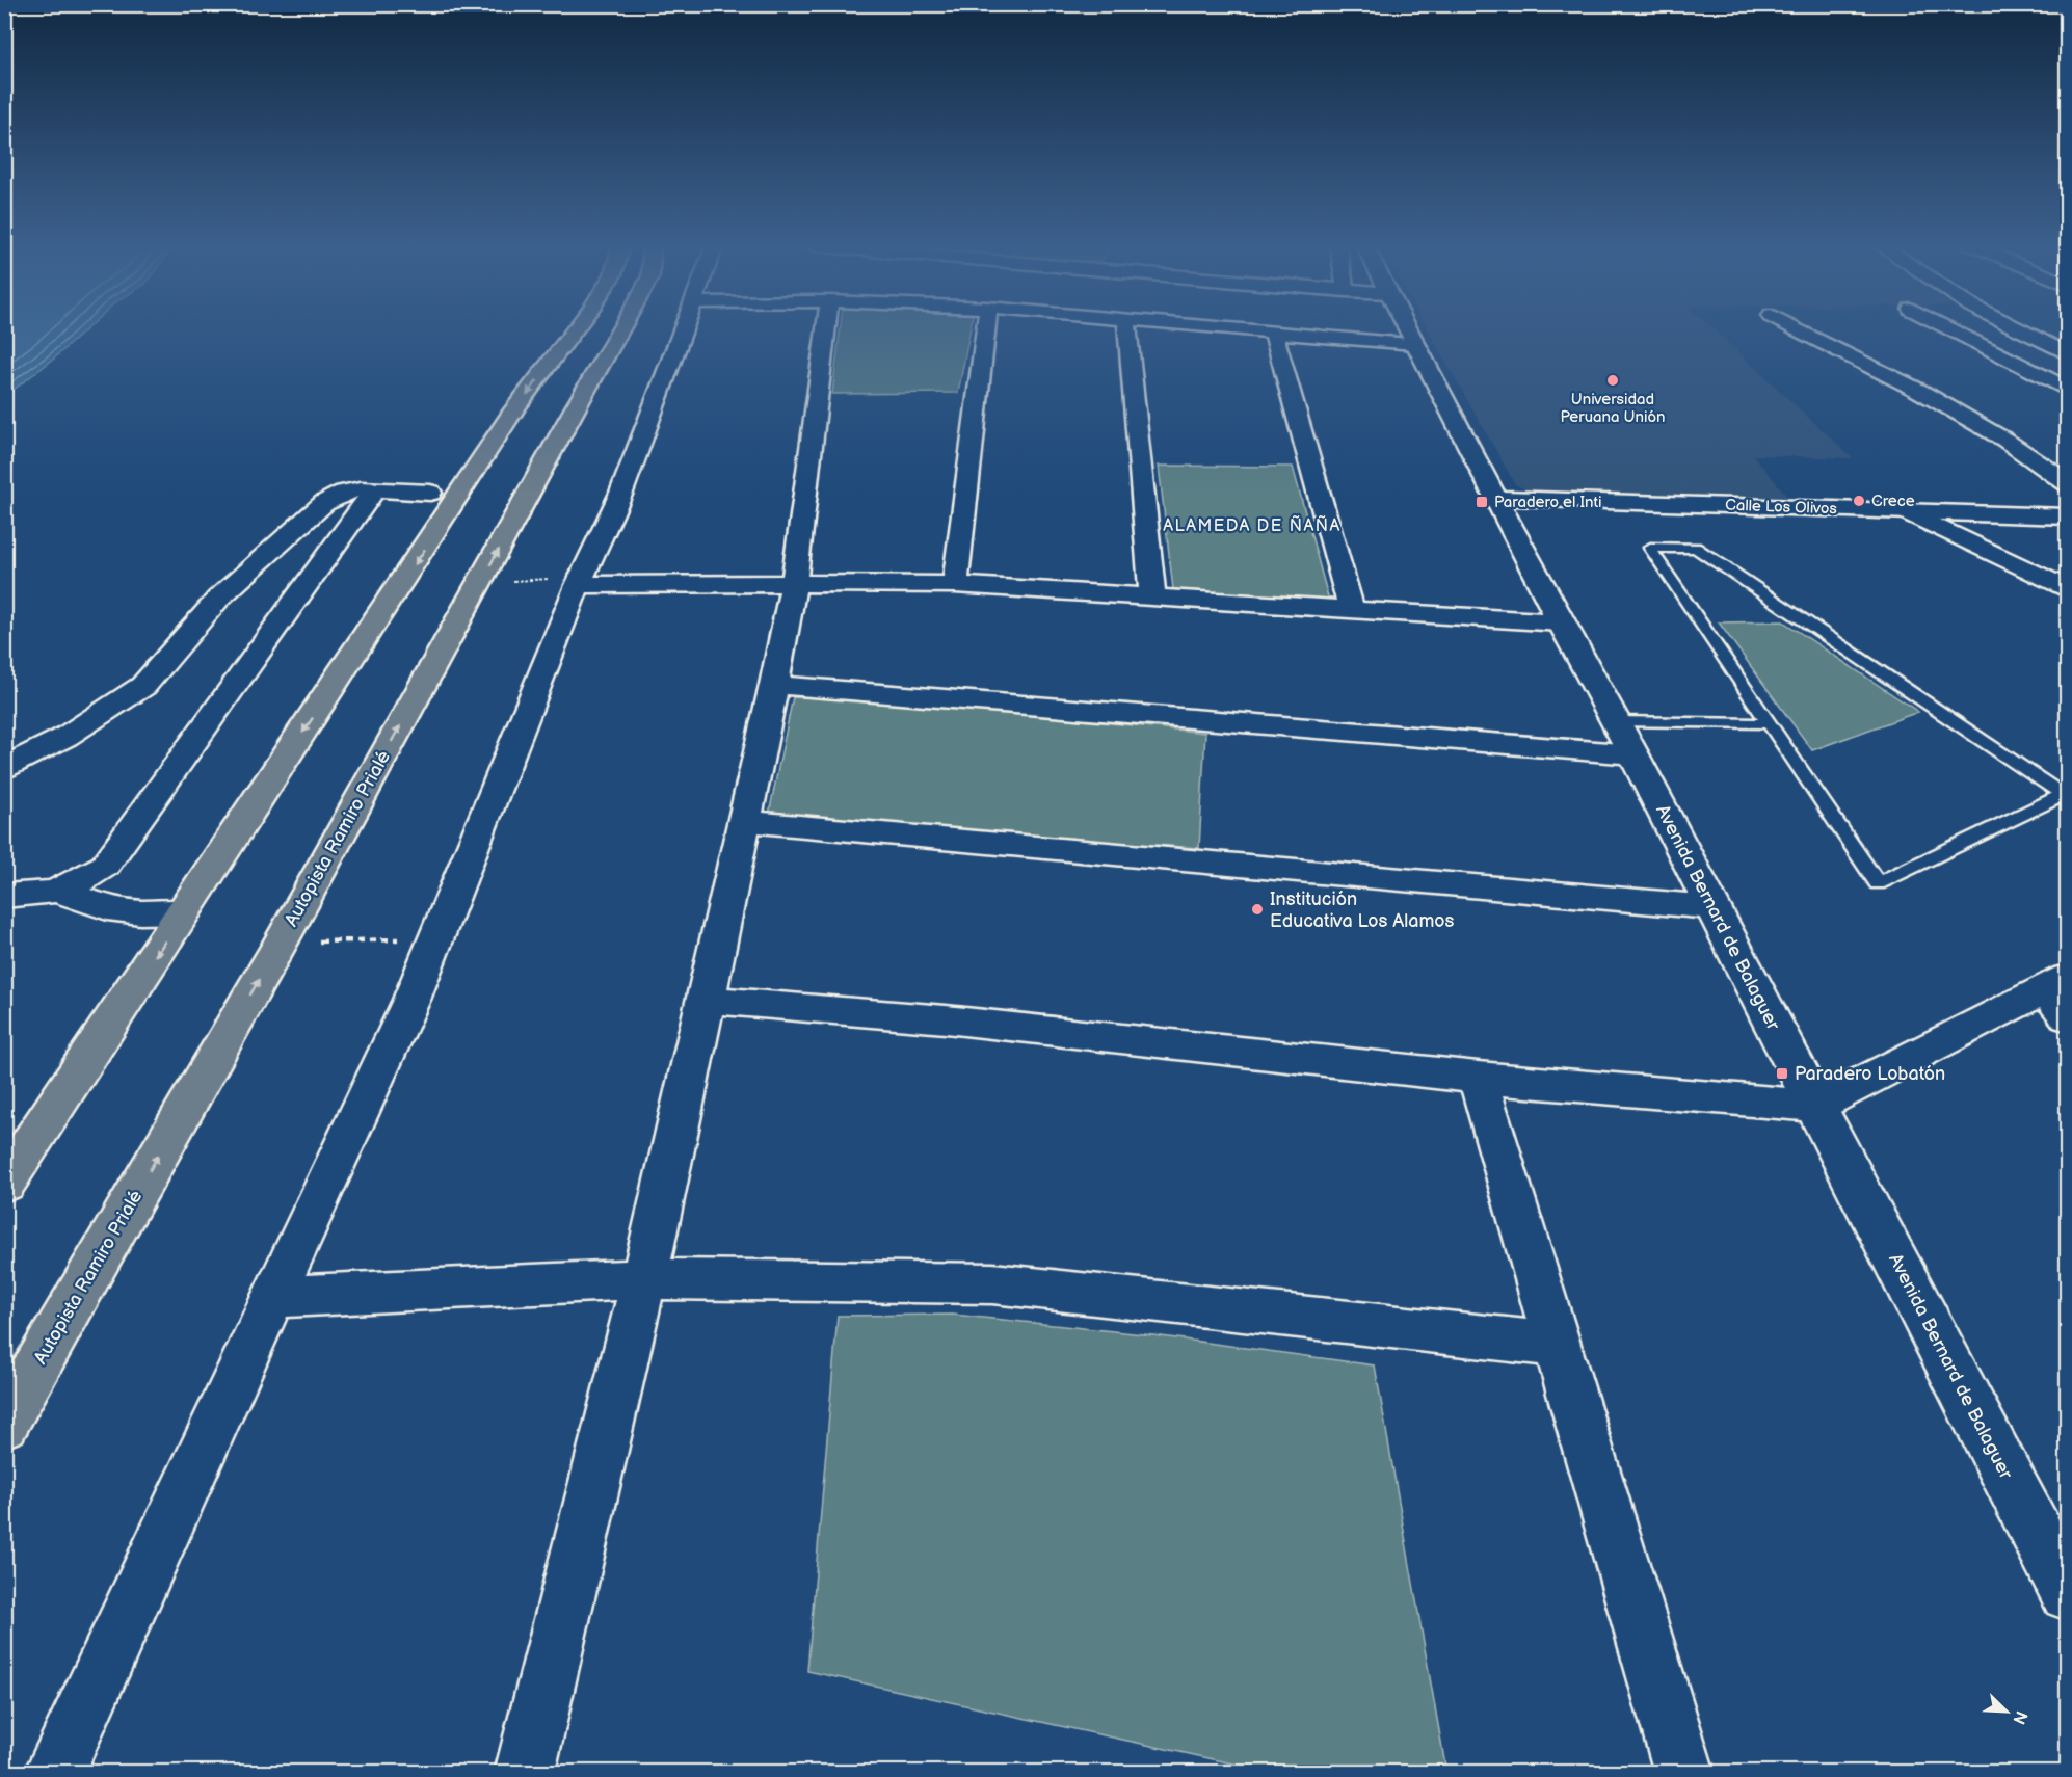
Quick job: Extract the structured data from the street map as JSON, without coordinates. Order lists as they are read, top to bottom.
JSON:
{
  "streets": {
    "highway": ["Autopista Ramiro Prialé"],
    "street": ["Calle Los Olivos", "Avenida Bernard de Balaguer"]
  },
  "crossings": [
    ["Calle Los Olivos", "Avenida Bernard de Balaguer"]
  ],
  "districts": ["ALAMEDA DE ÑAÑA"],
  "places": {
    "other": ["Universidad Peruana Unión", "Crece", "Institución Educativa Los Alamos"],
    "transit": ["Paradero el Inti", "Paradero Lobatón"]
  },
  "north": "bottom right"
}
